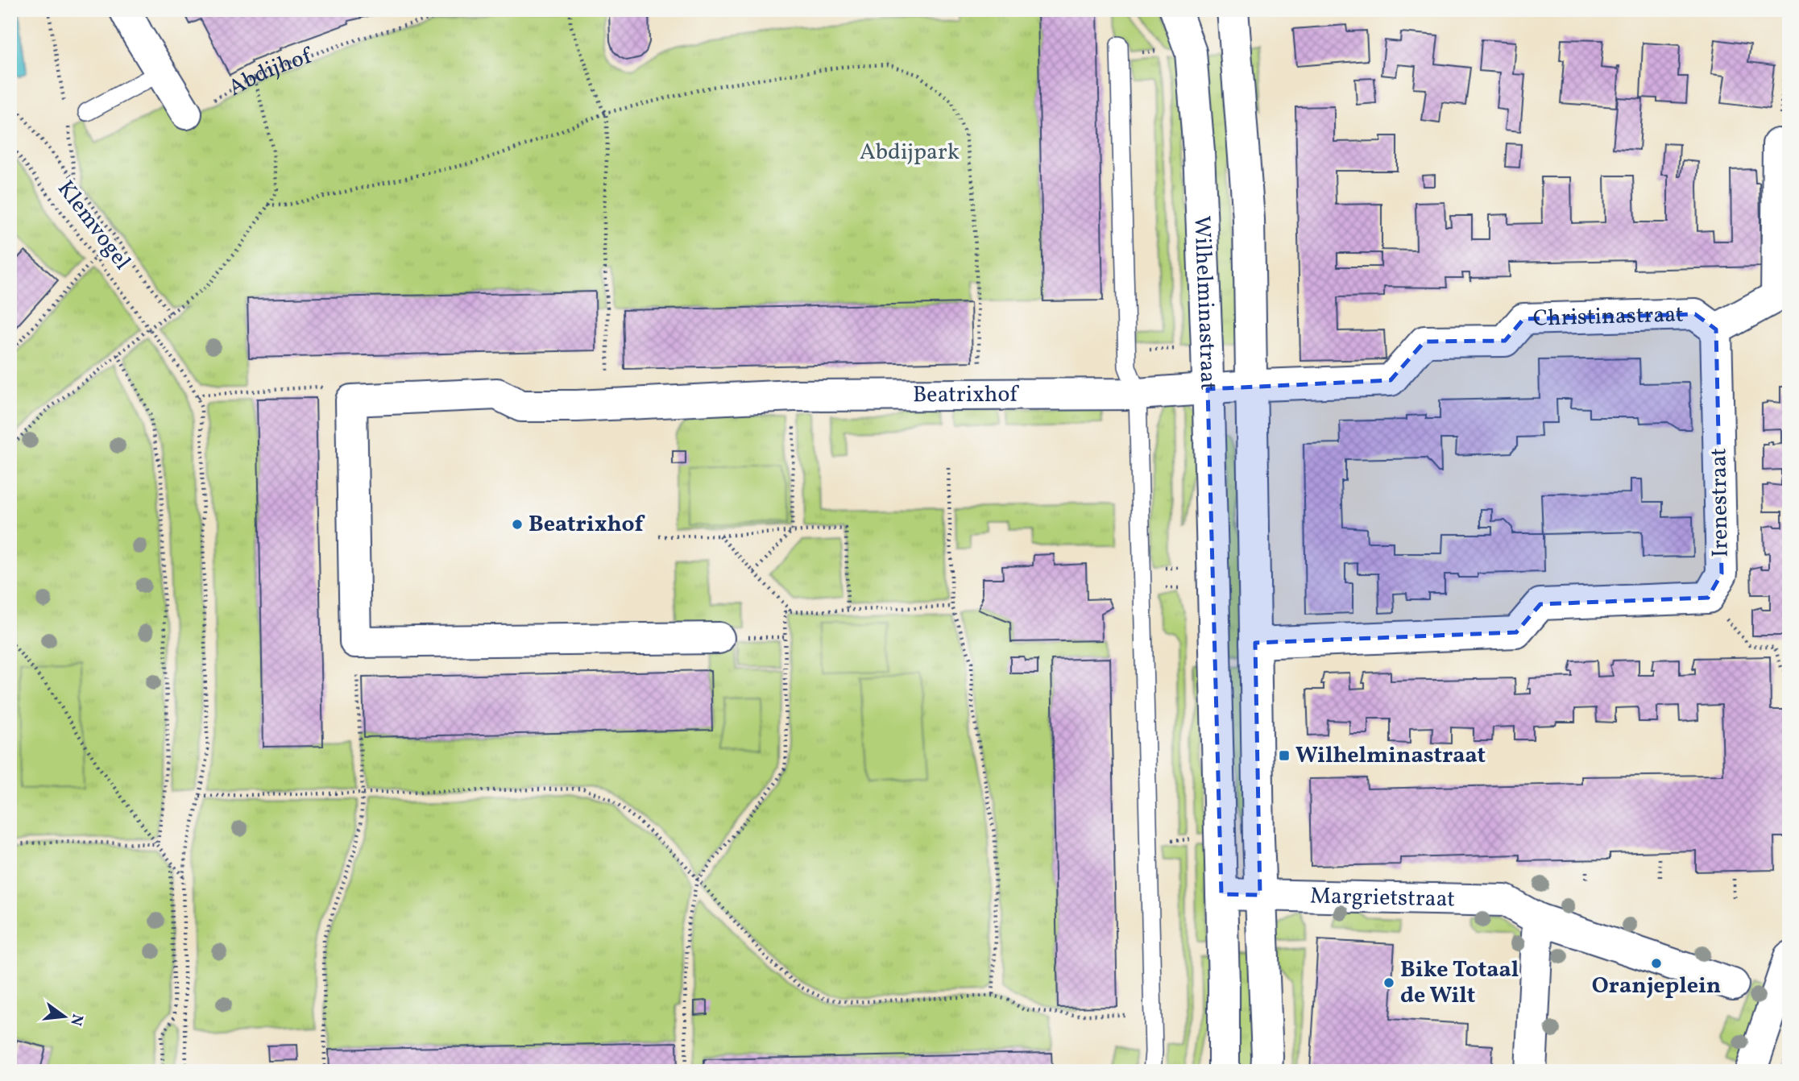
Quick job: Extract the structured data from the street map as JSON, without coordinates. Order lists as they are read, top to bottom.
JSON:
{
  "streets": {
    "street": [
      "Wilhelminastraat",
      "Christinastraat",
      "Beatrixhof",
      "Irenestraat",
      "Margrietstraat"
    ],
    "path": ["Abdijhof", "Klemvogel"]
  },
  "crossings": [
    ["Wilhelminastraat", "Christinastraat"],
    ["Wilhelminastraat", "Beatrixhof"],
    ["Wilhelminastraat", "Margrietstraat"],
    ["Christinastraat", "Beatrixhof"],
    ["Christinastraat", "Irenestraat"]
  ],
  "parks": ["Abdijpark"],
  "places": {
    "other": ["Beatrixhof", "Oranjeplein", "Bike Totaal de Wilt"],
    "transit": ["Wilhelminastraat"]
  },
  "north": "right"
}
